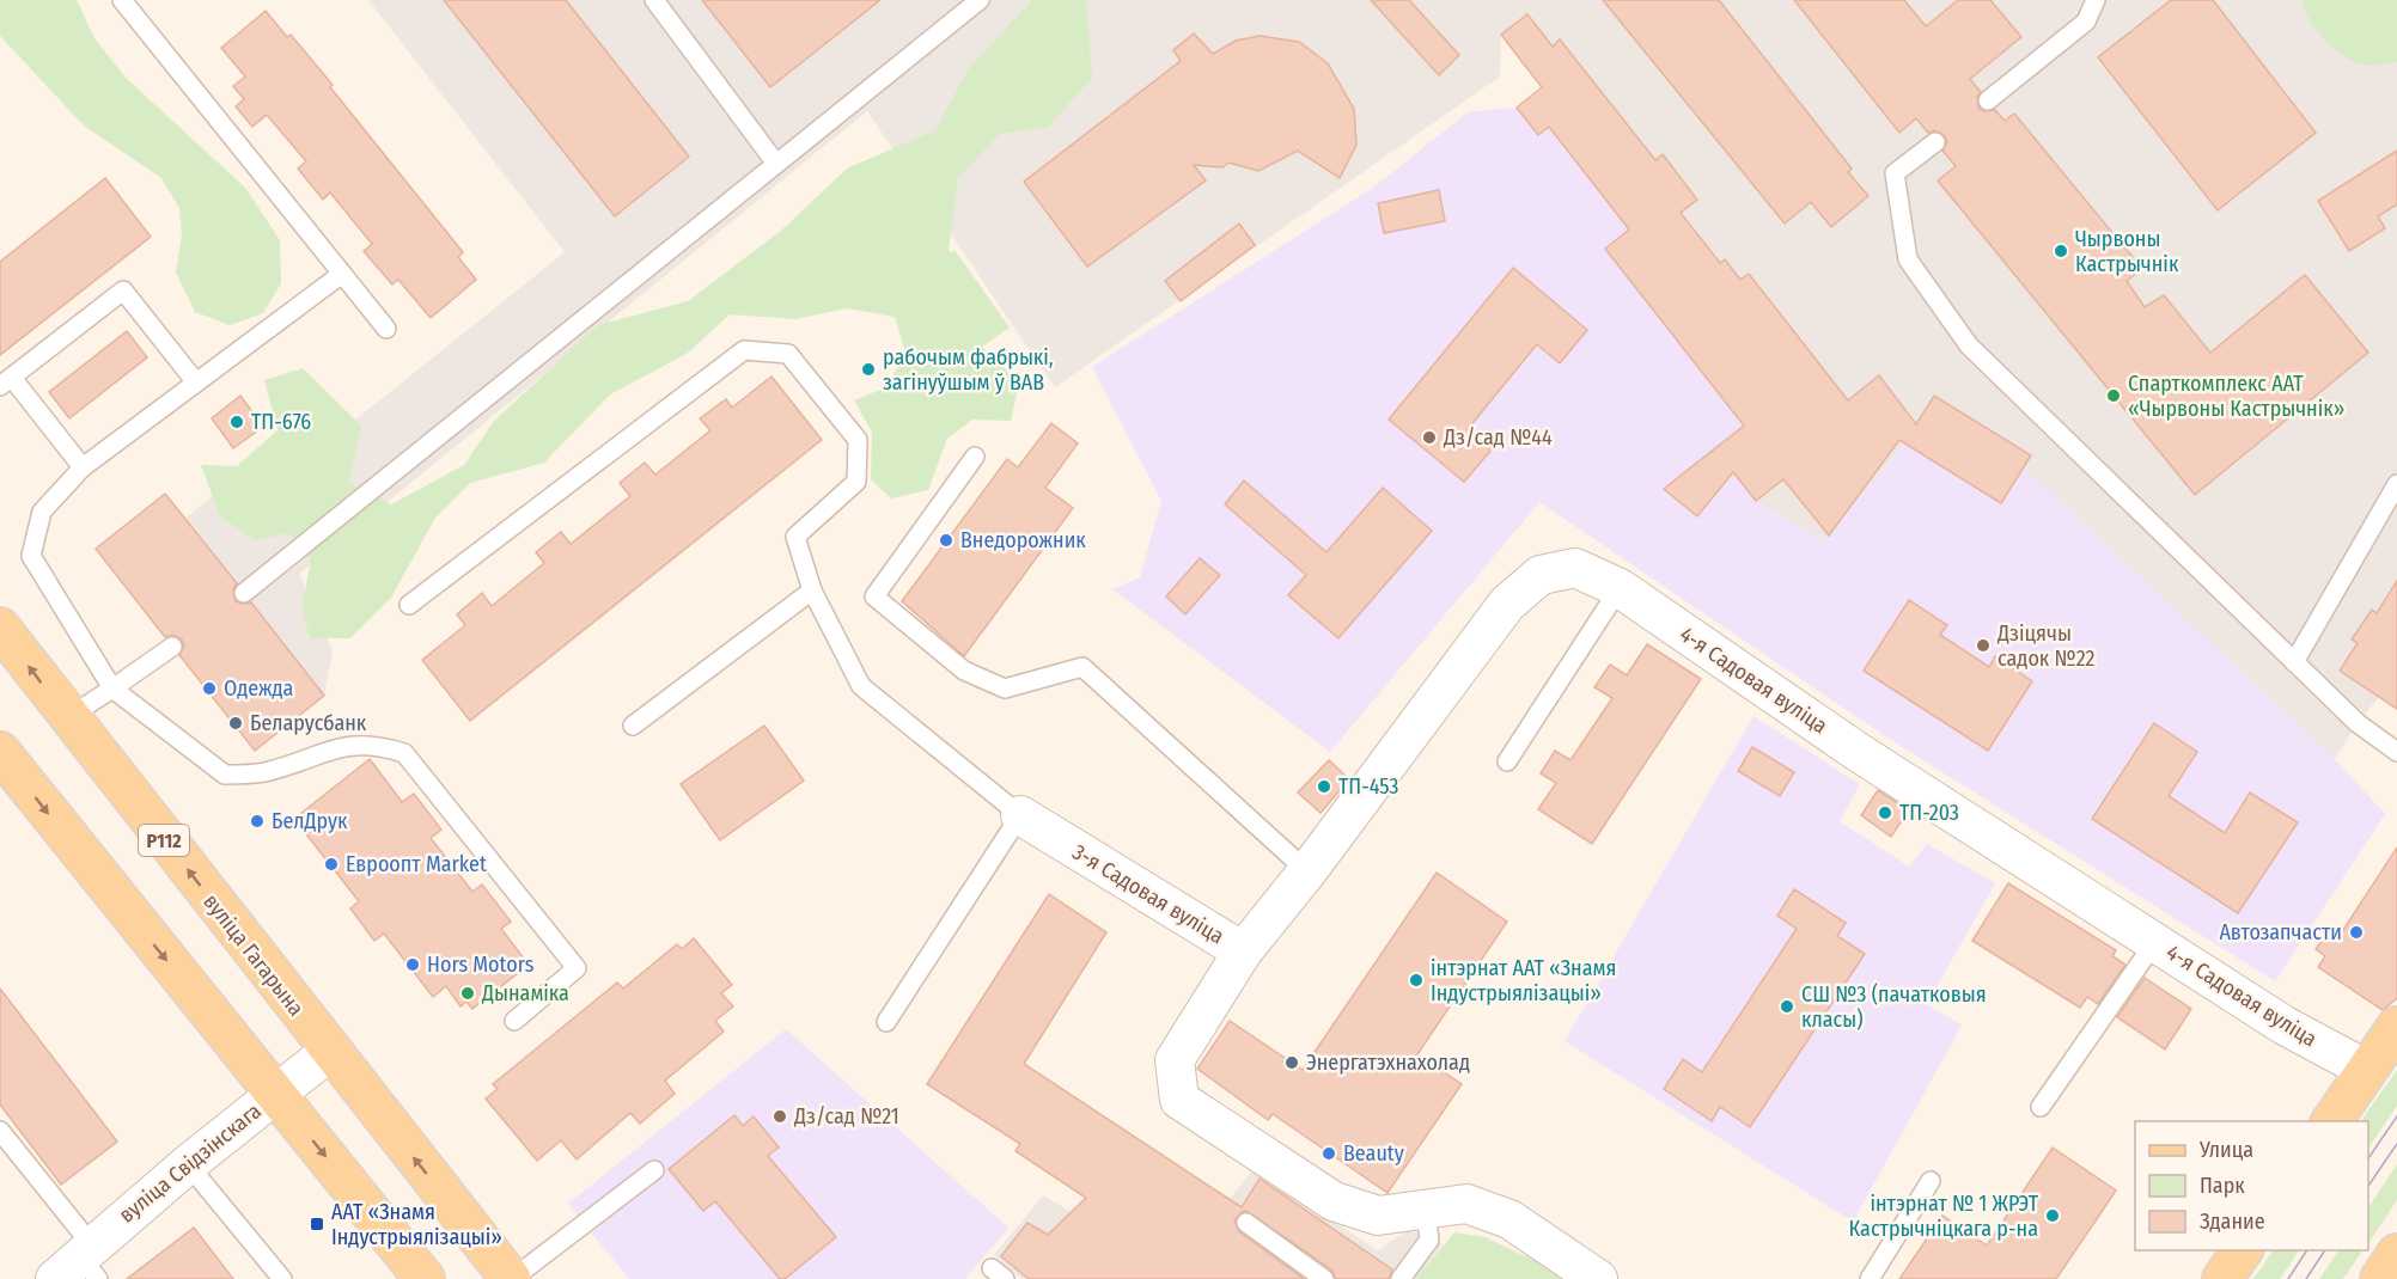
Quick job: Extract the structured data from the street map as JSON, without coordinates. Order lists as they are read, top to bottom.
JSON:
{
  "streets": {
    "main road": ["Р112", "вуліца Гагарына"],
    "street": ["4-я Садовая вуліца", "3-я Садовая вуліца", "вуліца Свідзінскага"]
  },
  "crossings": [
    ["4-я Садовая вуліца", "3-я Садовая вуліца"],
    ["вуліца Гагарына", "вуліца Свідзінскага"]
  ],
  "places": {
    "other": [
      "Чырвоны Кастрычнік",
      "рабочым фабрыкі, загінуўшым ў ВАВ",
      "Спарткомплекс ААТ «Чырвоны Кастрычнік»",
      "ТП-676",
      "Дз/сад №44",
      "Внедорожник",
      "Дзіцячы садок №22",
      "Одежда",
      "Беларусбанк",
      "ТП-453",
      "ТП-203",
      "БелДрук",
      "Евроопт Market",
      "Автозапчасти",
      "Hors Motors",
      "інтэрнат ААТ «Знамя Індустрыялізацыі»",
      "Дынаміка",
      "СШ №3 (пачатковыя класы)",
      "Энергатэхнахолад",
      "Дз/сад №21",
      "Beauty",
      "інтэрнат № 1 ЖРЭТ Кастрычніцкага р-на"
    ],
    "transit": ["ААТ «Знамя Індустрыялізацыі»"]
  },
  "legend": ["Улица", "Парк", "Здание"]
}
